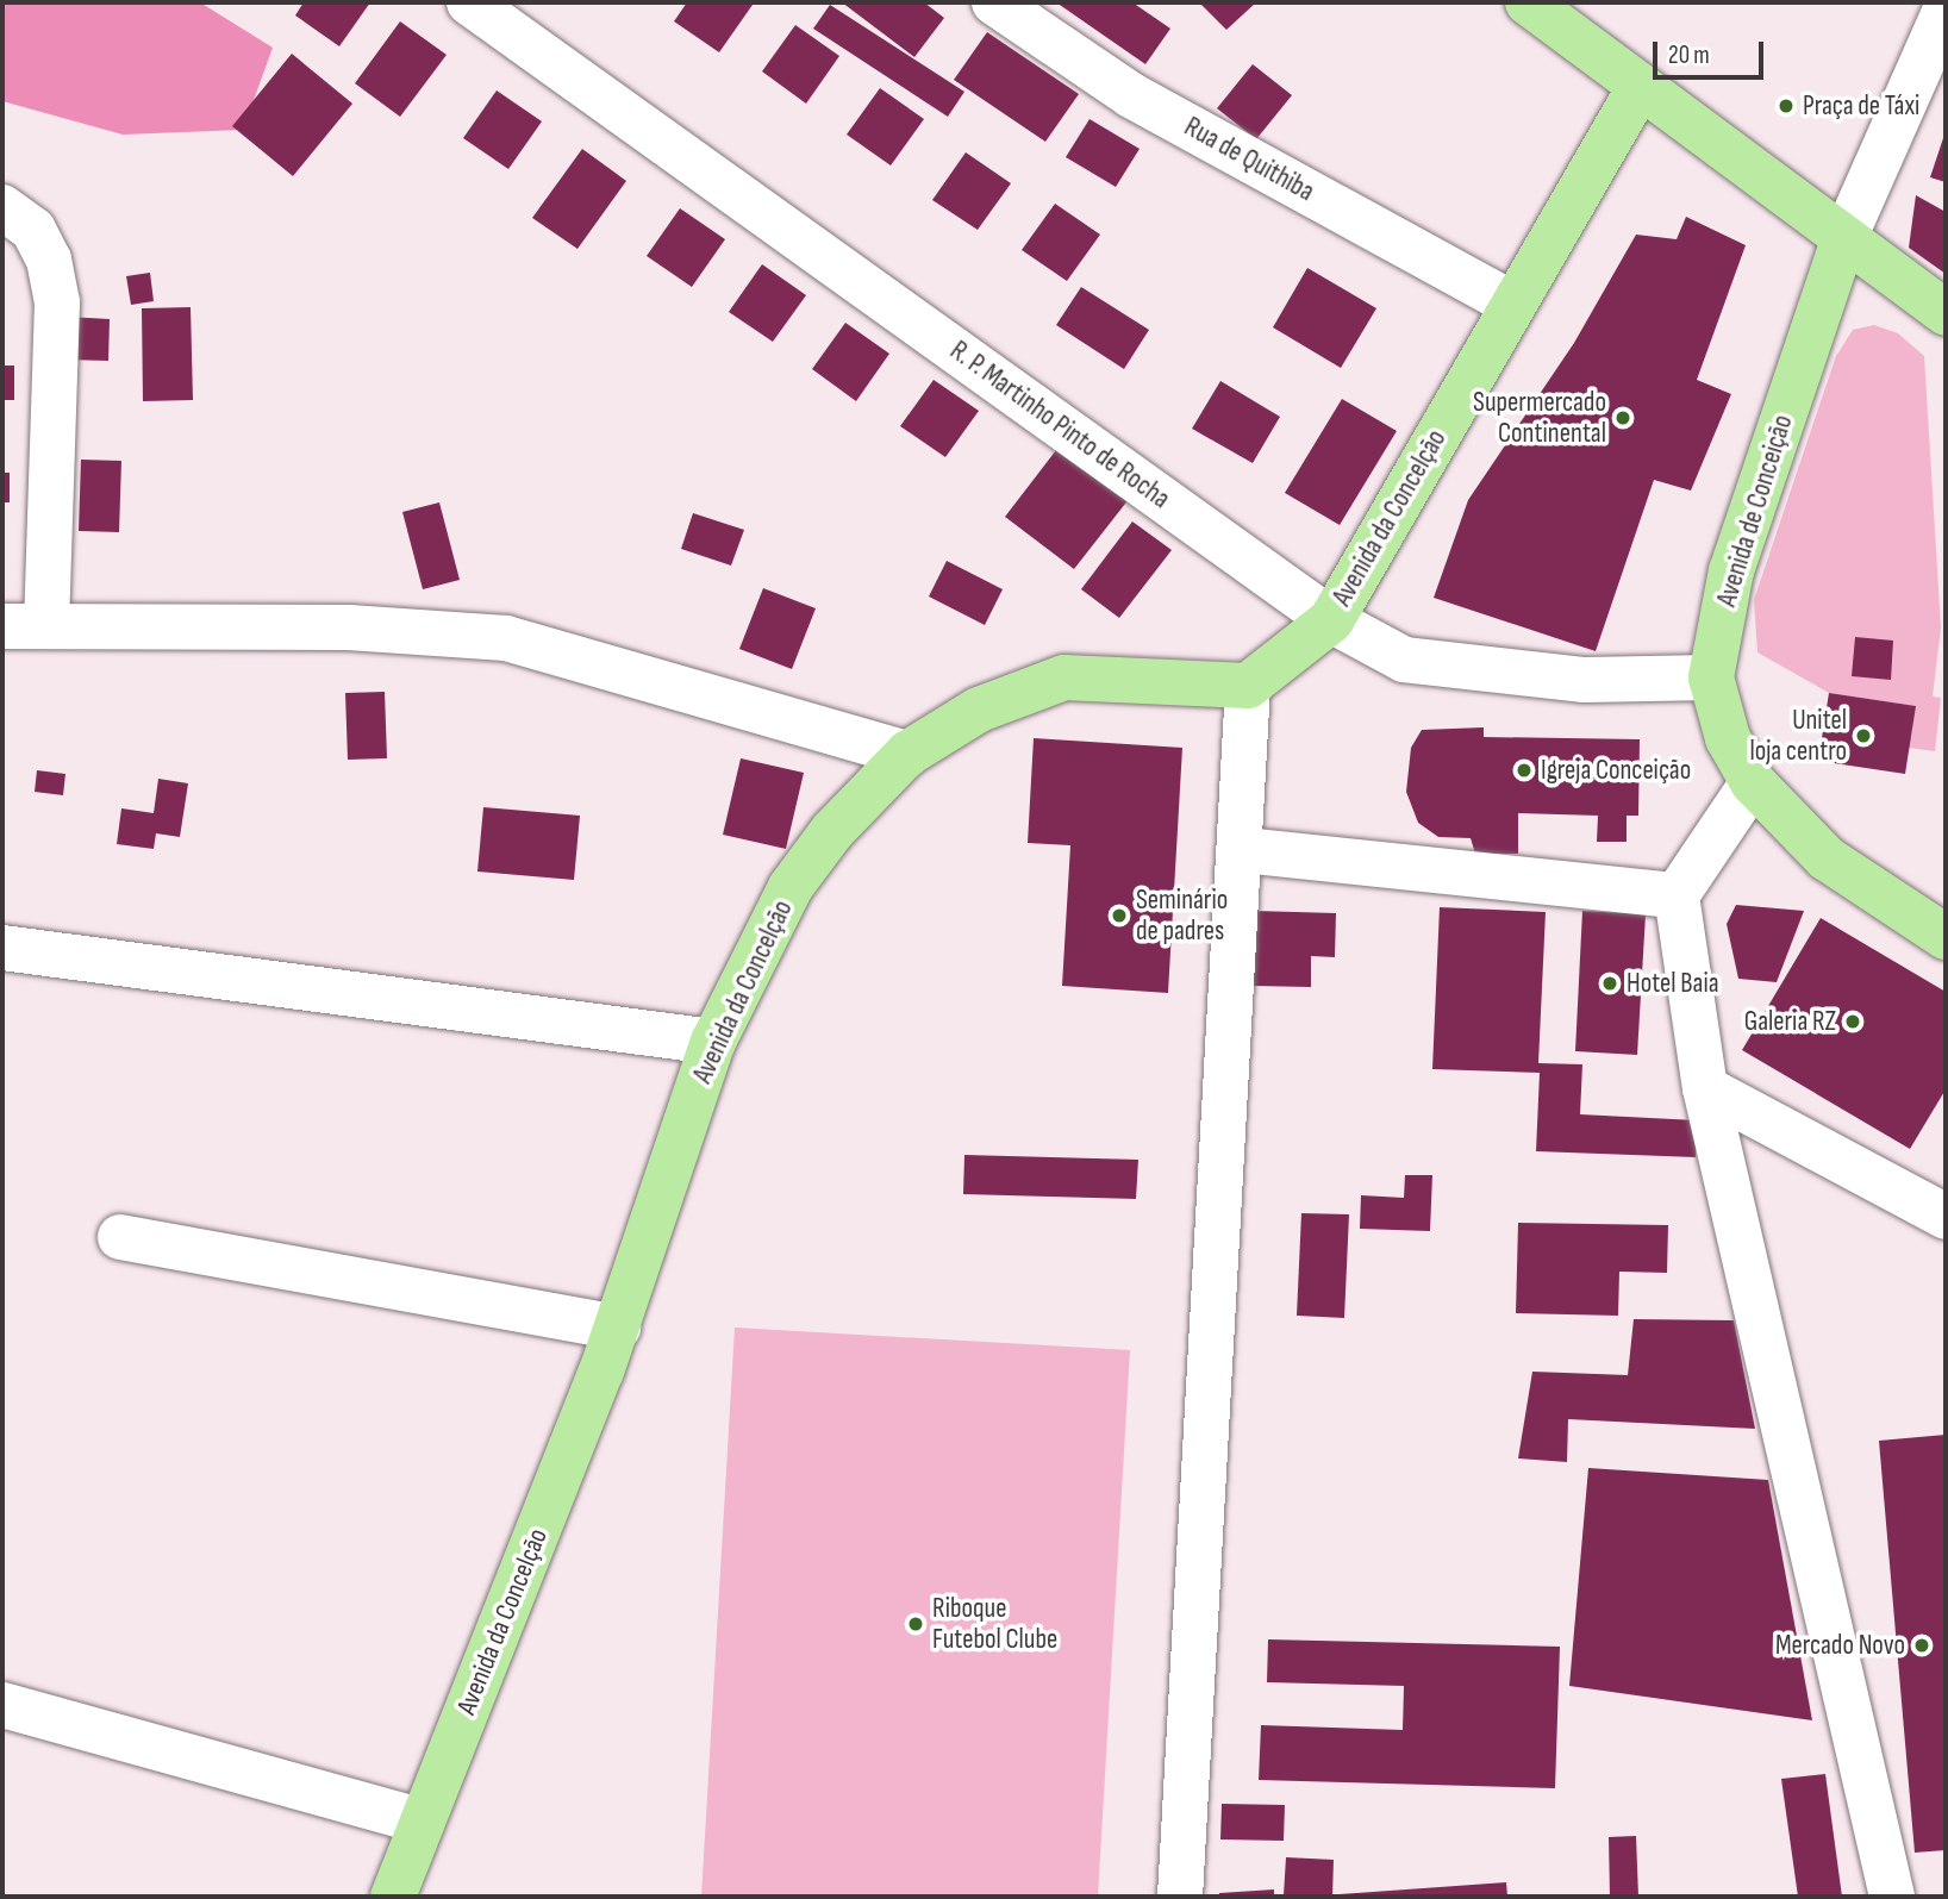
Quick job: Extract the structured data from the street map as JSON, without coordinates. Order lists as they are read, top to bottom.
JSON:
{
  "streets": {
    "main road": ["Avenida de Conceição", "Avenida da Concelção"],
    "street": ["Rua de Quithiba", "R. P. Martinho Pinto de Rocha"]
  },
  "crossings": [
    ["Rua de Quithiba", "Avenida da Concelção"],
    ["R. P. Martinho Pinto de Rocha", "Avenida de Conceição"],
    ["R. P. Martinho Pinto de Rocha", "Avenida da Concelção"]
  ],
  "places": [
    "Praça de Táxi",
    "Supermercado Continental",
    "Unitel loja centro",
    "Igreja Conceição",
    "Seminário de padres",
    "Hotel Baia",
    "Galeria RZ",
    "Riboque Futebol Clube",
    "Mercado Novo"
  ],
  "scale_bar": "20 m"
}
